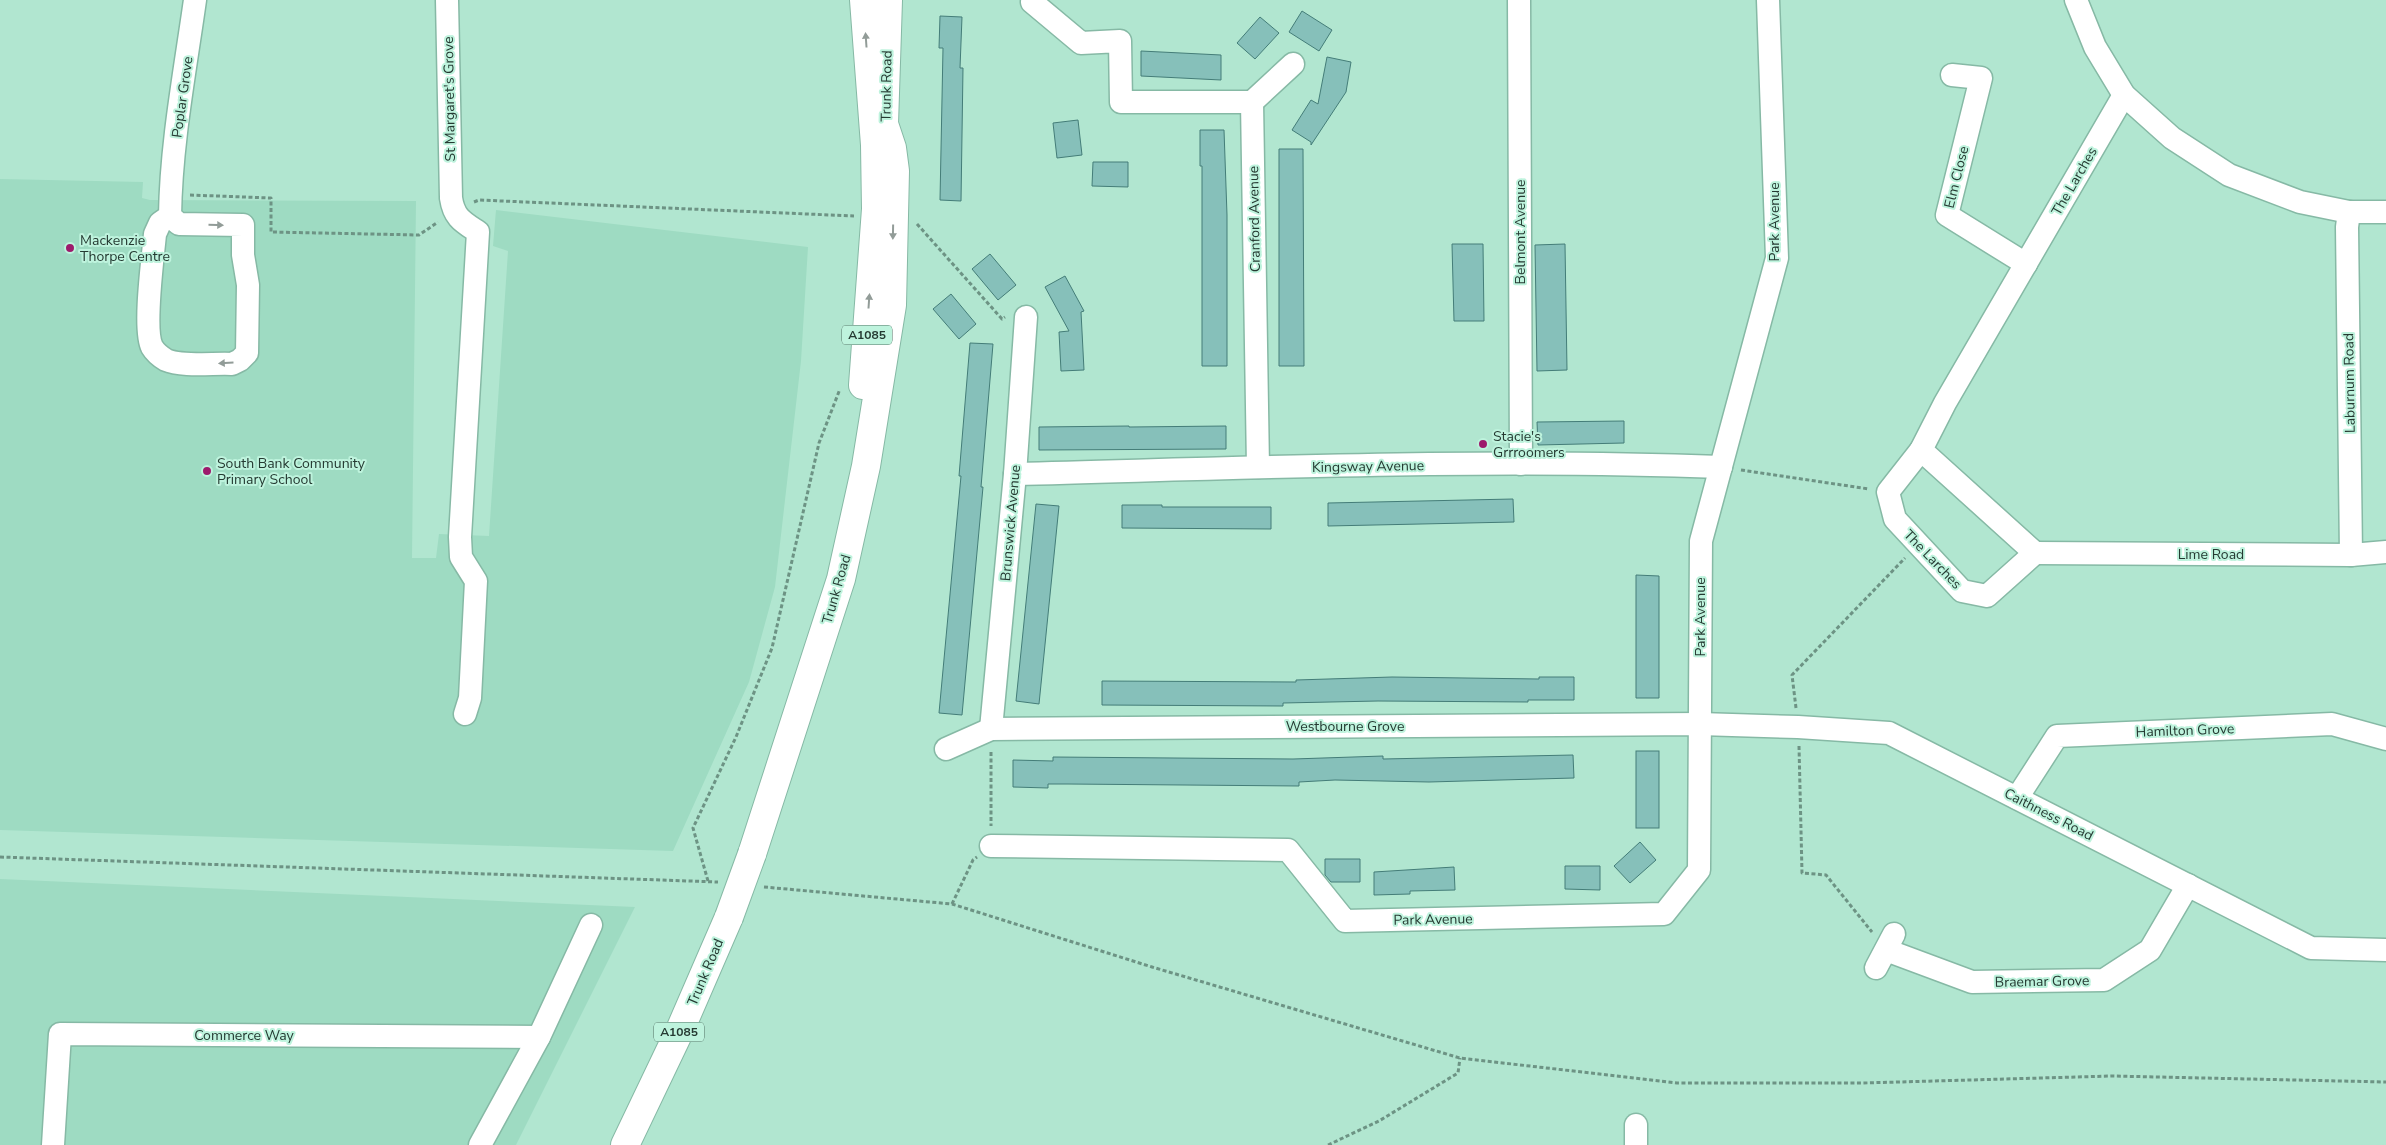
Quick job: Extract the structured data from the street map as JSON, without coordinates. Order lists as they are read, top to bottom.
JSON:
{
  "streets": {
    "main road": ["Trunk Road", "A1085"],
    "street": [
      "Poplar Grove",
      "St Margaret's Grove",
      "Elm Close",
      "The Larches",
      "Cranford Avenue",
      "Park Avenue",
      "Belmont Avenue",
      "Laburnum Road",
      "Kingsway Avenue",
      "Brunswick Avenue",
      "Lime Road",
      "Westbourne Grove",
      "Hamilton Grove",
      "Caithness Road",
      "Braemar Grove",
      "Commerce Way"
    ]
  },
  "crossings": [
    ["Trunk Road", "A1085"],
    ["Elm Close", "The Larches"],
    ["The Larches", "Lime Road"],
    ["Cranford Avenue", "Kingsway Avenue"],
    ["Park Avenue", "Kingsway Avenue"],
    ["Park Avenue", "Westbourne Grove"],
    ["Park Avenue", "Caithness Road"],
    ["Belmont Avenue", "Kingsway Avenue"],
    ["Laburnum Road", "Lime Road"],
    ["Kingsway Avenue", "Brunswick Avenue"],
    ["Brunswick Avenue", "Westbourne Grove"],
    ["Westbourne Grove", "Caithness Road"],
    ["Hamilton Grove", "Caithness Road"],
    ["Caithness Road", "Braemar Grove"]
  ],
  "places": ["Mackenzie Thorpe Centre", "Stacie's Grrroomers", "South Bank Community Primary School"]
}
